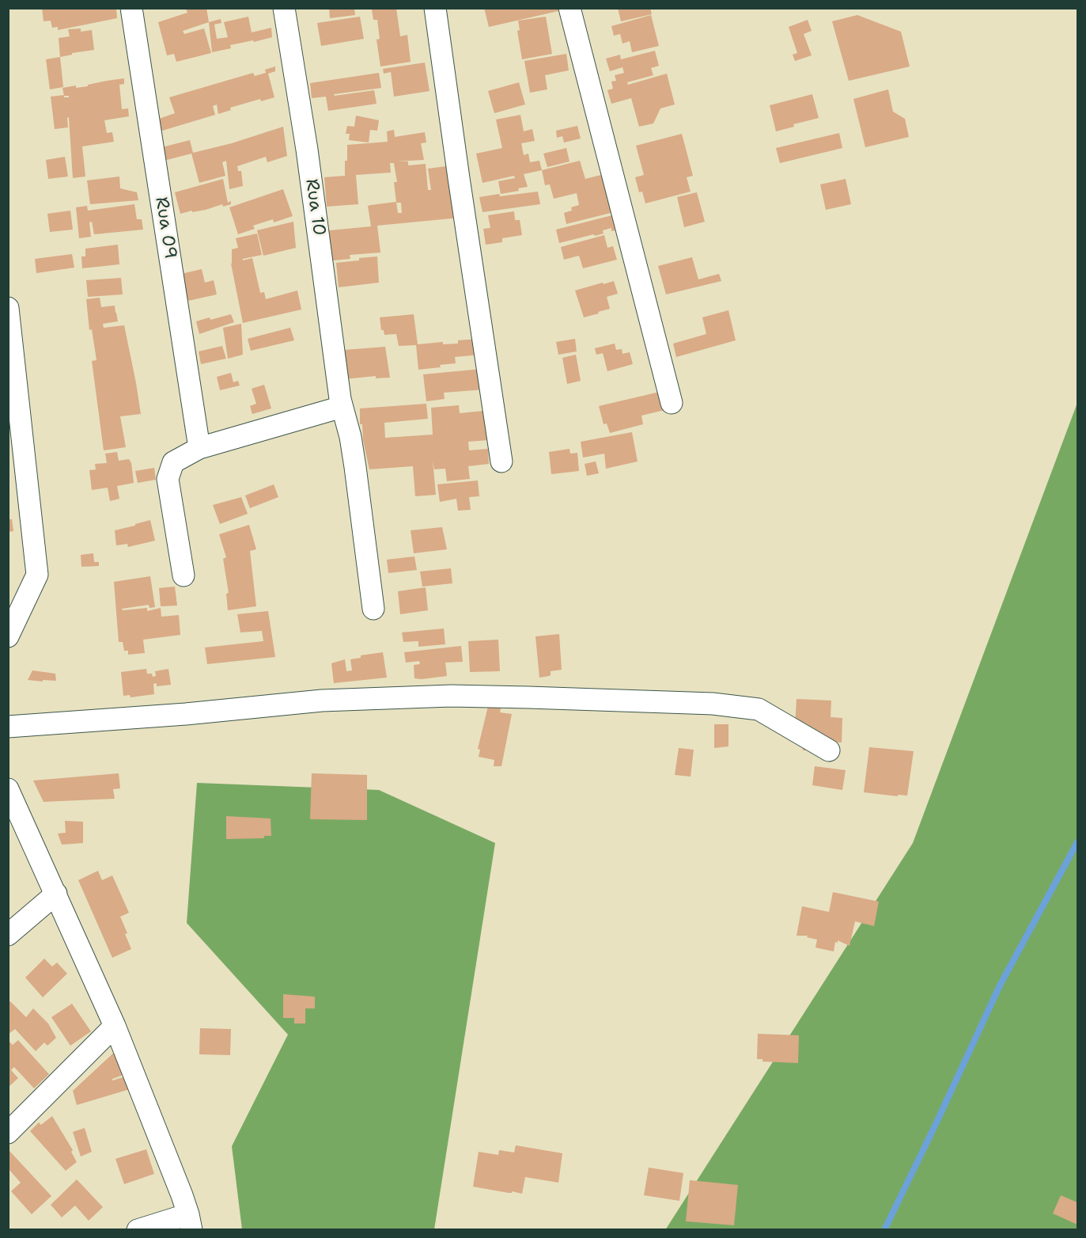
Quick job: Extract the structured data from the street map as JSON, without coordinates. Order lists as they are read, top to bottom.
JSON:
{
  "streets": {
    "street": ["Rua 10", "Rua 09"]
  }
}
